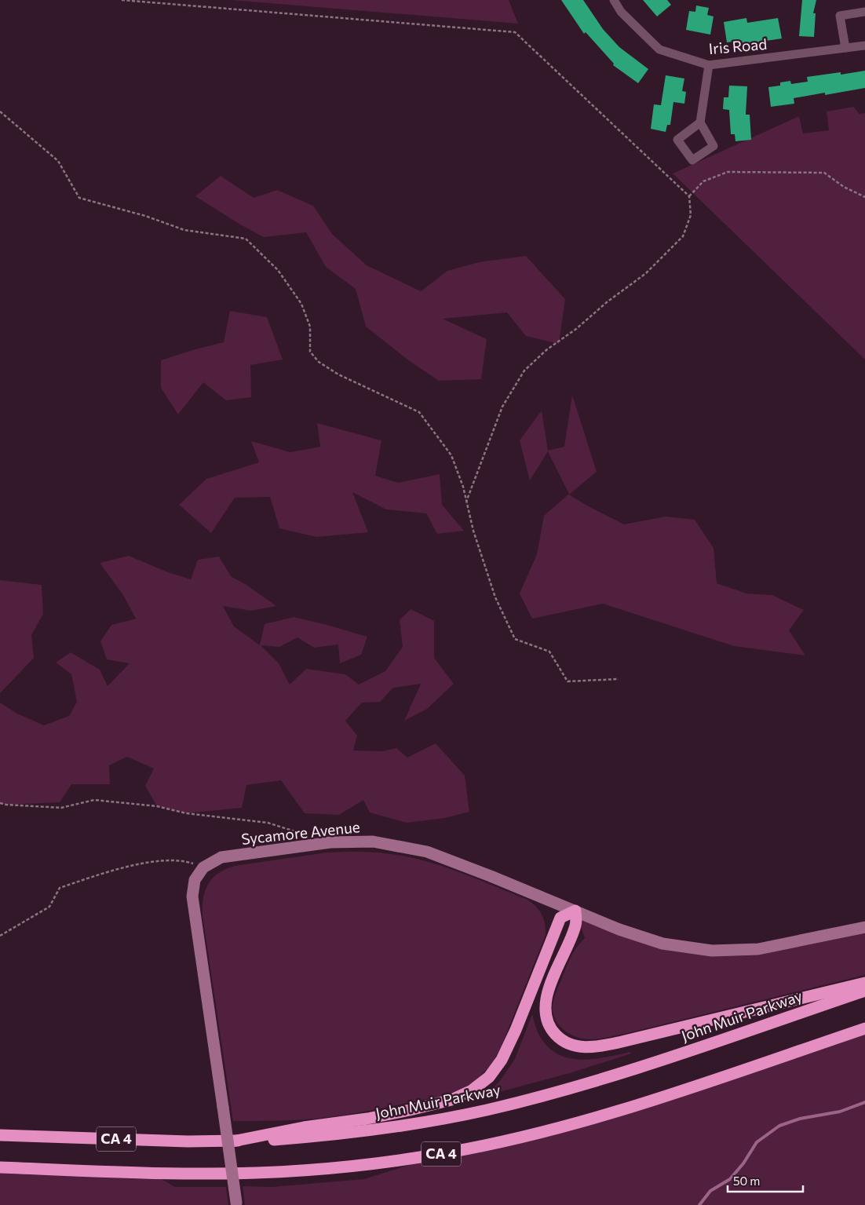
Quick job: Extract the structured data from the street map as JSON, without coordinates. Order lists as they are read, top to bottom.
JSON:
{
  "streets": {
    "highway": ["John Muir Parkway", "CA 4"],
    "main road": ["Sycamore Avenue"],
    "street": ["Iris Road"]
  },
  "scale_bar": "50 m"
}
